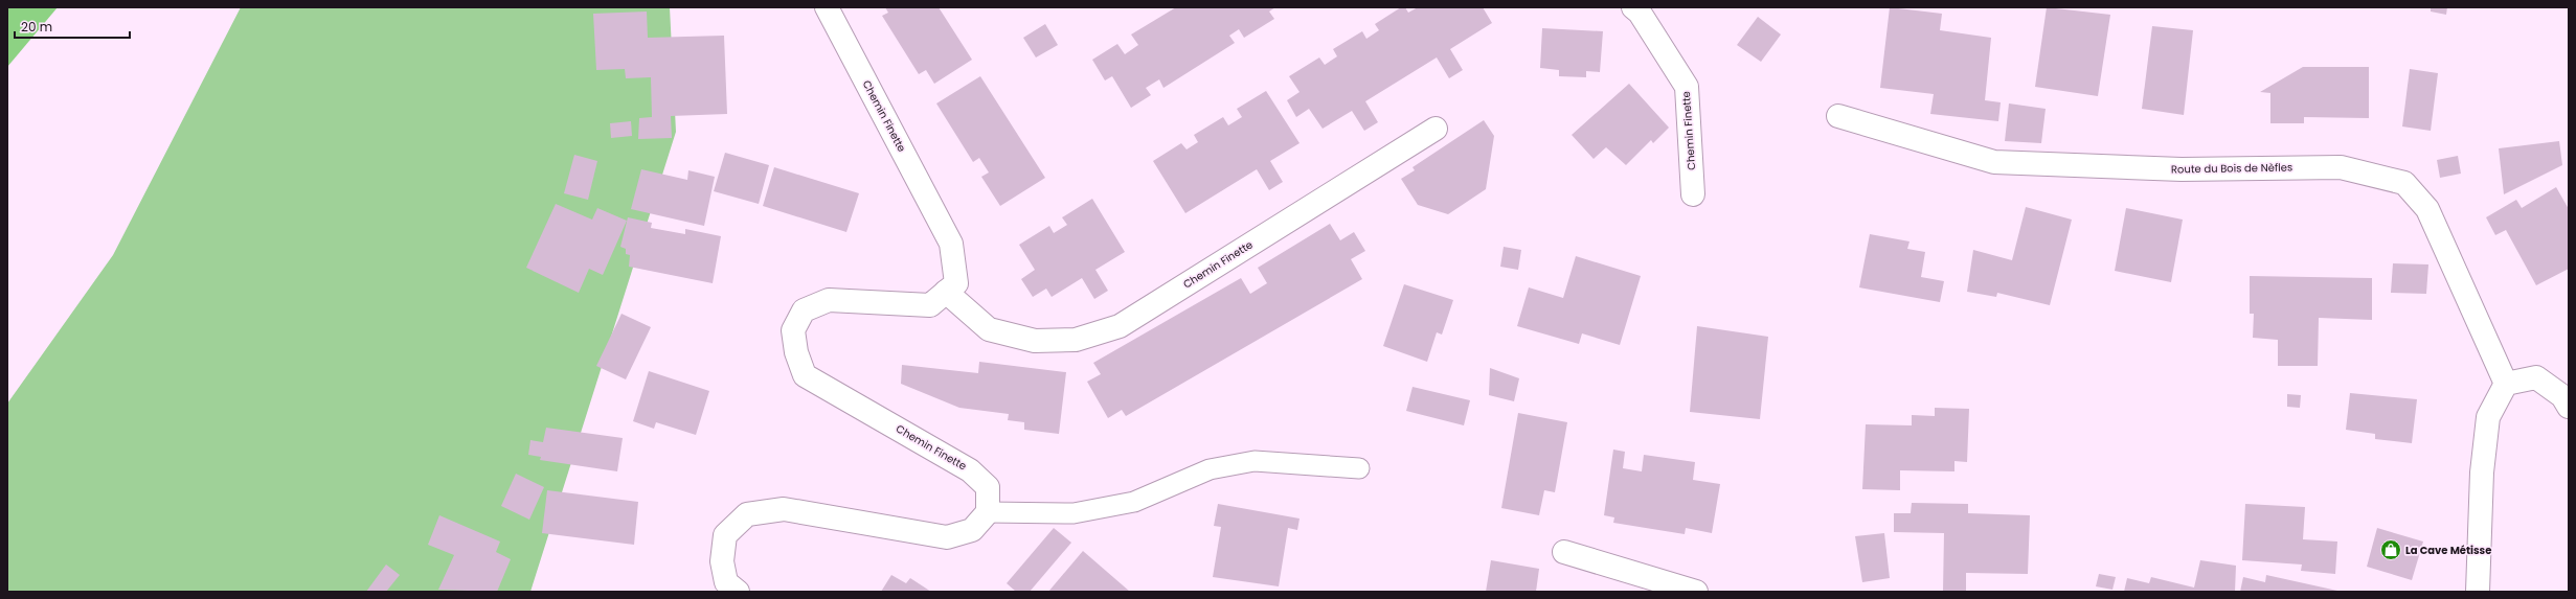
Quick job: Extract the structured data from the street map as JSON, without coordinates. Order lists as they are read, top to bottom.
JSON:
{
  "streets": {
    "street": ["Chemin Finette", "Route du Bois de Nèfles"]
  },
  "places": {
    "shop": ["La Cave Métisse"]
  },
  "scale_bar": "20 m"
}
